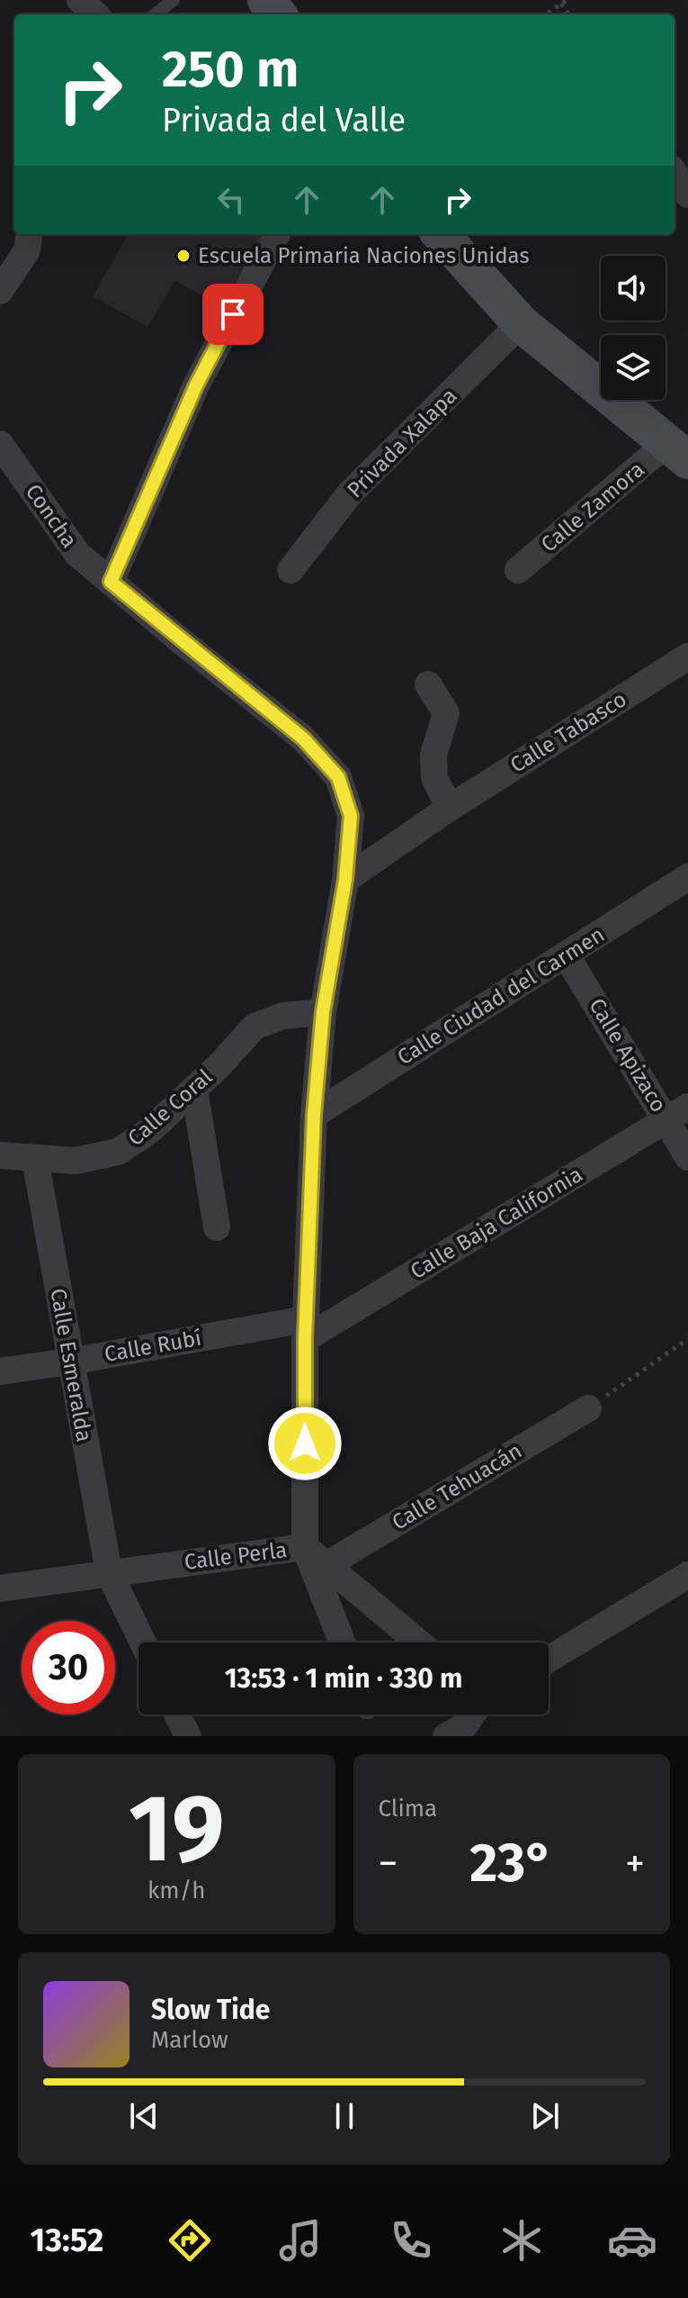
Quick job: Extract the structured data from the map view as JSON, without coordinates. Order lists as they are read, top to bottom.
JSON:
{
  "streets": {
    "street": [
      "Privada Xalapa",
      "Calle Zamora",
      "Concha",
      "Calle Tabasco",
      "Calle Ciudad del Carmen",
      "Calle Apizaco",
      "Calle Coral",
      "Calle Baja California",
      "Calle Rubí",
      "Calle Esmeralda",
      "Calle Tehuacán",
      "Calle Perla"
    ]
  },
  "crossings": [
    ["Concha", "Calle Tabasco"],
    ["Concha", "Calle Ciudad del Carmen"],
    ["Concha", "Calle Coral"],
    ["Concha", "Calle Baja California"],
    ["Concha", "Calle Rubí"],
    ["Concha", "Calle Perla"],
    ["Calle Ciudad del Carmen", "Calle Apizaco"],
    ["Calle Apizaco", "Calle Baja California"],
    ["Calle Coral", "Calle Esmeralda"],
    ["Calle Baja California", "Calle Rubí"],
    ["Calle Rubí", "Calle Esmeralda"],
    ["Calle Esmeralda", "Calle Perla"],
    ["Calle Tehuacán", "Calle Perla"]
  ],
  "places": ["Escuela Primaria Naciones Unidas"],
  "page": {
    "turn": ["250 m", "Privada del Valle"],
    "limit": "30",
    "trip": "13:53 · 1 min · 330 m",
    "tile": [
      ["19", "km/h"],
      "Clima"
    ],
    "heat": ["−", "23°", "+"],
    "song": ["Slow Tide", "Marlow"],
    "tabs": "13:52"
  }
}
